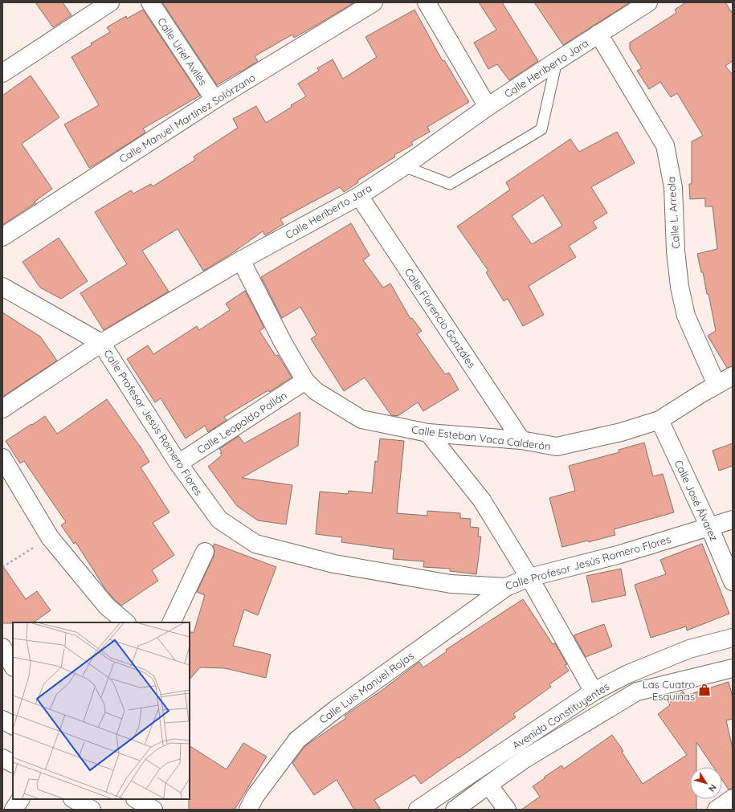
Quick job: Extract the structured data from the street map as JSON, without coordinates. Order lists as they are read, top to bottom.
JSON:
{
  "streets": {
    "street": [
      "Calle Uriel Avilés",
      "Calle Heriberto Jara",
      "Calle Manuel Martínez Solórzano",
      "Calle L. Arreola",
      "Calle Florencio Gonzáles",
      "Calle Profesor Jesús Romero Flores",
      "Calle Leopoldo Pallán",
      "Calle Esteban Vaca Calderón",
      "Calle José Álvarez",
      "Calle Luis Manuel Rojas",
      "Avenida Constituyentes"
    ]
  },
  "crossings": [
    ["Calle Uriel Avilés", "Calle Manuel Martínez Solórzano"],
    ["Calle Heriberto Jara", "Calle L. Arreola"],
    ["Calle Heriberto Jara", "Calle Florencio Gonzáles"],
    ["Calle Heriberto Jara", "Calle Profesor Jesús Romero Flores"],
    ["Calle Heriberto Jara", "Calle Esteban Vaca Calderón"],
    ["Calle L. Arreola", "Calle Esteban Vaca Calderón"],
    ["Calle Florencio Gonzáles", "Calle Esteban Vaca Calderón"],
    ["Calle Profesor Jesús Romero Flores", "Calle Leopoldo Pallán"],
    ["Calle Profesor Jesús Romero Flores", "Calle José Álvarez"],
    ["Calle Profesor Jesús Romero Flores", "Calle Luis Manuel Rojas"],
    ["Calle Leopoldo Pallán", "Calle Esteban Vaca Calderón"],
    ["Calle Esteban Vaca Calderón", "Calle José Álvarez"]
  ],
  "places": {
    "shop": ["Las Cuatro Esquinas"]
  },
  "north": "bottom right"
}
